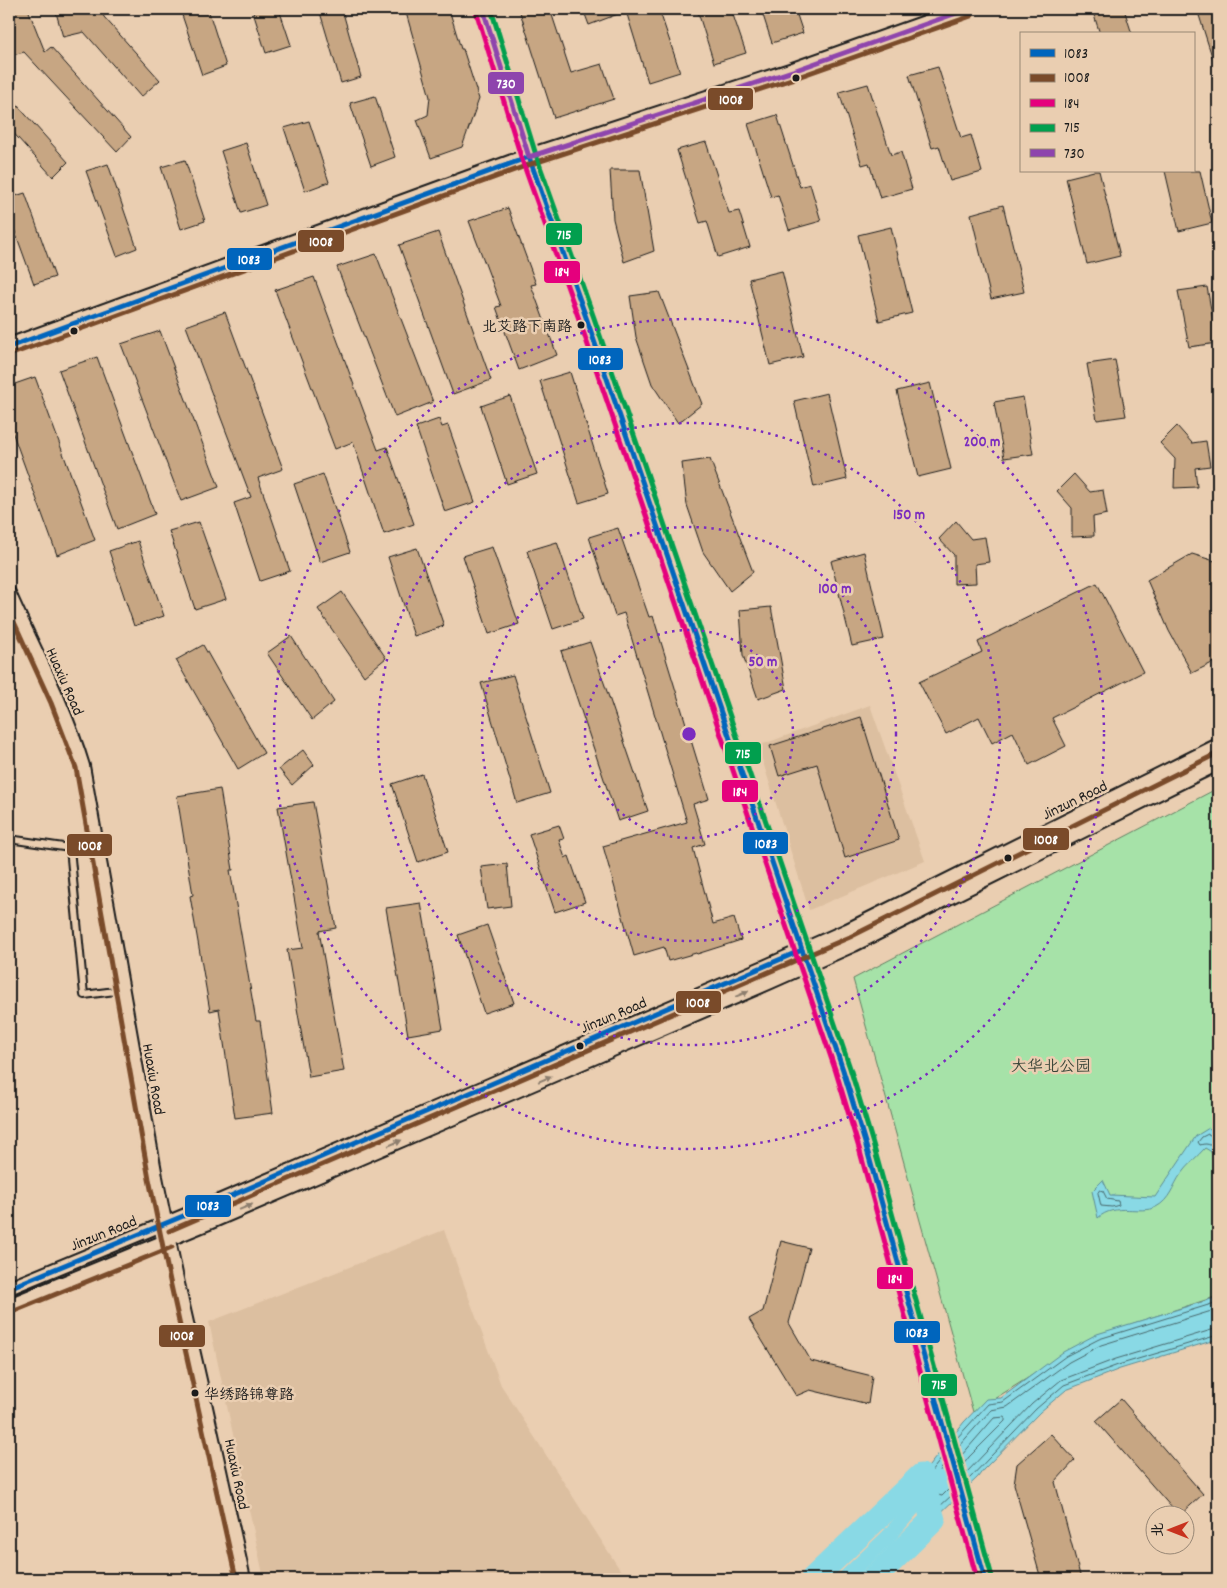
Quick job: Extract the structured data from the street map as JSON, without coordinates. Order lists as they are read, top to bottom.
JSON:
{
  "streets": {
    "street": ["Huaxiu Road", "Jinzun Road"]
  },
  "crossings": [
    ["Huaxiu Road", "Jinzun Road"]
  ],
  "parks": ["大华北公园"],
  "places": ["北艾路下南路", "华绣路锦尊路"],
  "lines": [
    "transit line 715",
    "transit line 730",
    "transit line 184",
    "transit line 1008",
    "transit line 1083"
  ],
  "legend": [
    "1083",
    "1008",
    "184",
    "715",
    "730"
  ],
  "north": "left",
  "rings": [
    "200 m",
    "150 m",
    "100 m",
    "50 m"
  ]
}
